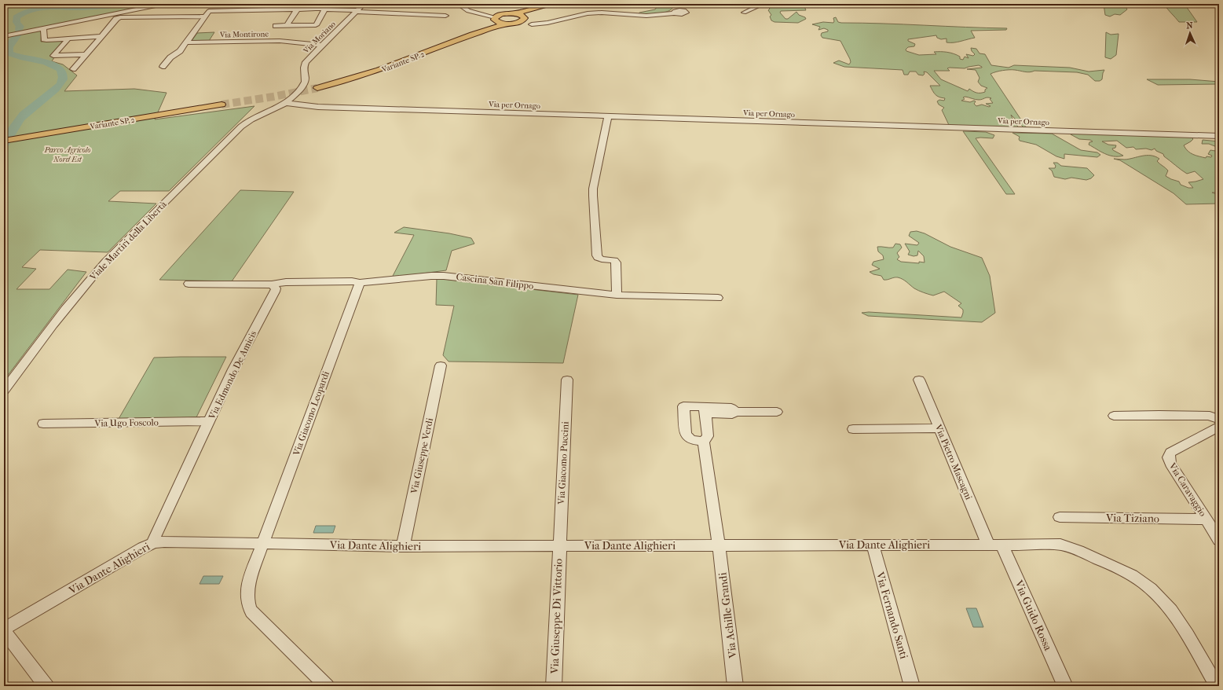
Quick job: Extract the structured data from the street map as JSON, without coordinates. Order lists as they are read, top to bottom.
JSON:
{
  "streets": {
    "main road": ["Variante SP 2"],
    "street": [
      "Via Montirone",
      "Via Moriano",
      "Via per Ornago",
      "Viale Martiri della Libertà",
      "Cascina San Filippo",
      "Via Edmondo De Amicis",
      "Via Giacomo Leopardi",
      "Via Ugo Foscolo",
      "Via Giuseppe Verdi",
      "Via Pietro Mascagni",
      "Via Giacomo Puccini",
      "Via Caravaggio",
      "Via Tiziano",
      "Via Dante Alighieri",
      "Via Achille Grandi",
      "Via Fernando Santi",
      "Via Guido Rossa",
      "Via Giuseppe Di Vittorio"
    ]
  },
  "crossings": [
    ["Via Montirone", "Via Moriano"],
    ["Via Moriano", "Via per Ornago"],
    ["Via Moriano", "Viale Martiri della Libertà"],
    ["Via per Ornago", "Viale Martiri della Libertà"],
    ["Cascina San Filippo", "Via Edmondo De Amicis"],
    ["Cascina San Filippo", "Via Giacomo Leopardi"],
    ["Via Edmondo De Amicis", "Via Ugo Foscolo"],
    ["Via Edmondo De Amicis", "Via Dante Alighieri"],
    ["Via Giacomo Leopardi", "Via Dante Alighieri"],
    ["Via Giuseppe Verdi", "Via Dante Alighieri"],
    ["Via Pietro Mascagni", "Via Dante Alighieri"],
    ["Via Pietro Mascagni", "Via Guido Rossa"],
    ["Via Giacomo Puccini", "Via Dante Alighieri"],
    ["Via Giacomo Puccini", "Via Giuseppe Di Vittorio"],
    ["Via Caravaggio", "Via Tiziano"],
    ["Via Dante Alighieri", "Via Achille Grandi"],
    ["Via Dante Alighieri", "Via Fernando Santi"],
    ["Via Dante Alighieri", "Via Guido Rossa"],
    ["Via Dante Alighieri", "Via Giuseppe Di Vittorio"]
  ],
  "parks": ["Parco Agricolo Nord Est"],
  "north": "top"
}
